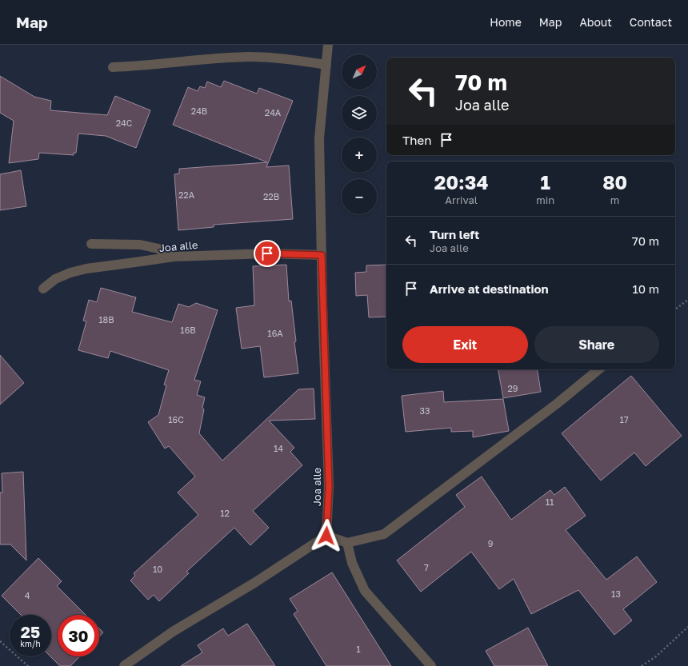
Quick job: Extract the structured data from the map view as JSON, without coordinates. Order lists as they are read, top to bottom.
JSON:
{
  "streets": {
    "street": ["Joa alle"]
  },
  "house_numbers": [
    "24B",
    "24A",
    "24C",
    "22A",
    "22B",
    "18B",
    "16B",
    "16A",
    "29",
    "33",
    "16C",
    "17",
    "14",
    "11",
    "12",
    "9",
    "7",
    "10",
    "13",
    "4",
    "1"
  ],
  "north": "top right",
  "page": {
    "header": "Map",
    "nav": [
      "Home",
      "Map",
      "About",
      "Contact"
    ],
    "map_buttons": ["+", "−"],
    "turn": ["70 m", "Joa alle"],
    "then": "Then",
    "eta": [
      "20:34",
      "Arrival",
      "1",
      "min",
      "80",
      "m"
    ],
    "list": [
      {
        "name": "Turn left",
        "note": "Joa alle",
        "value": "70 m"
      },
      {
        "name": "Arrive at destination",
        "value": "10 m"
      }
    ],
    "buttons": ["Exit", "Share"],
    "speed": "25 km/h",
    "limit": "30"
  }
}
